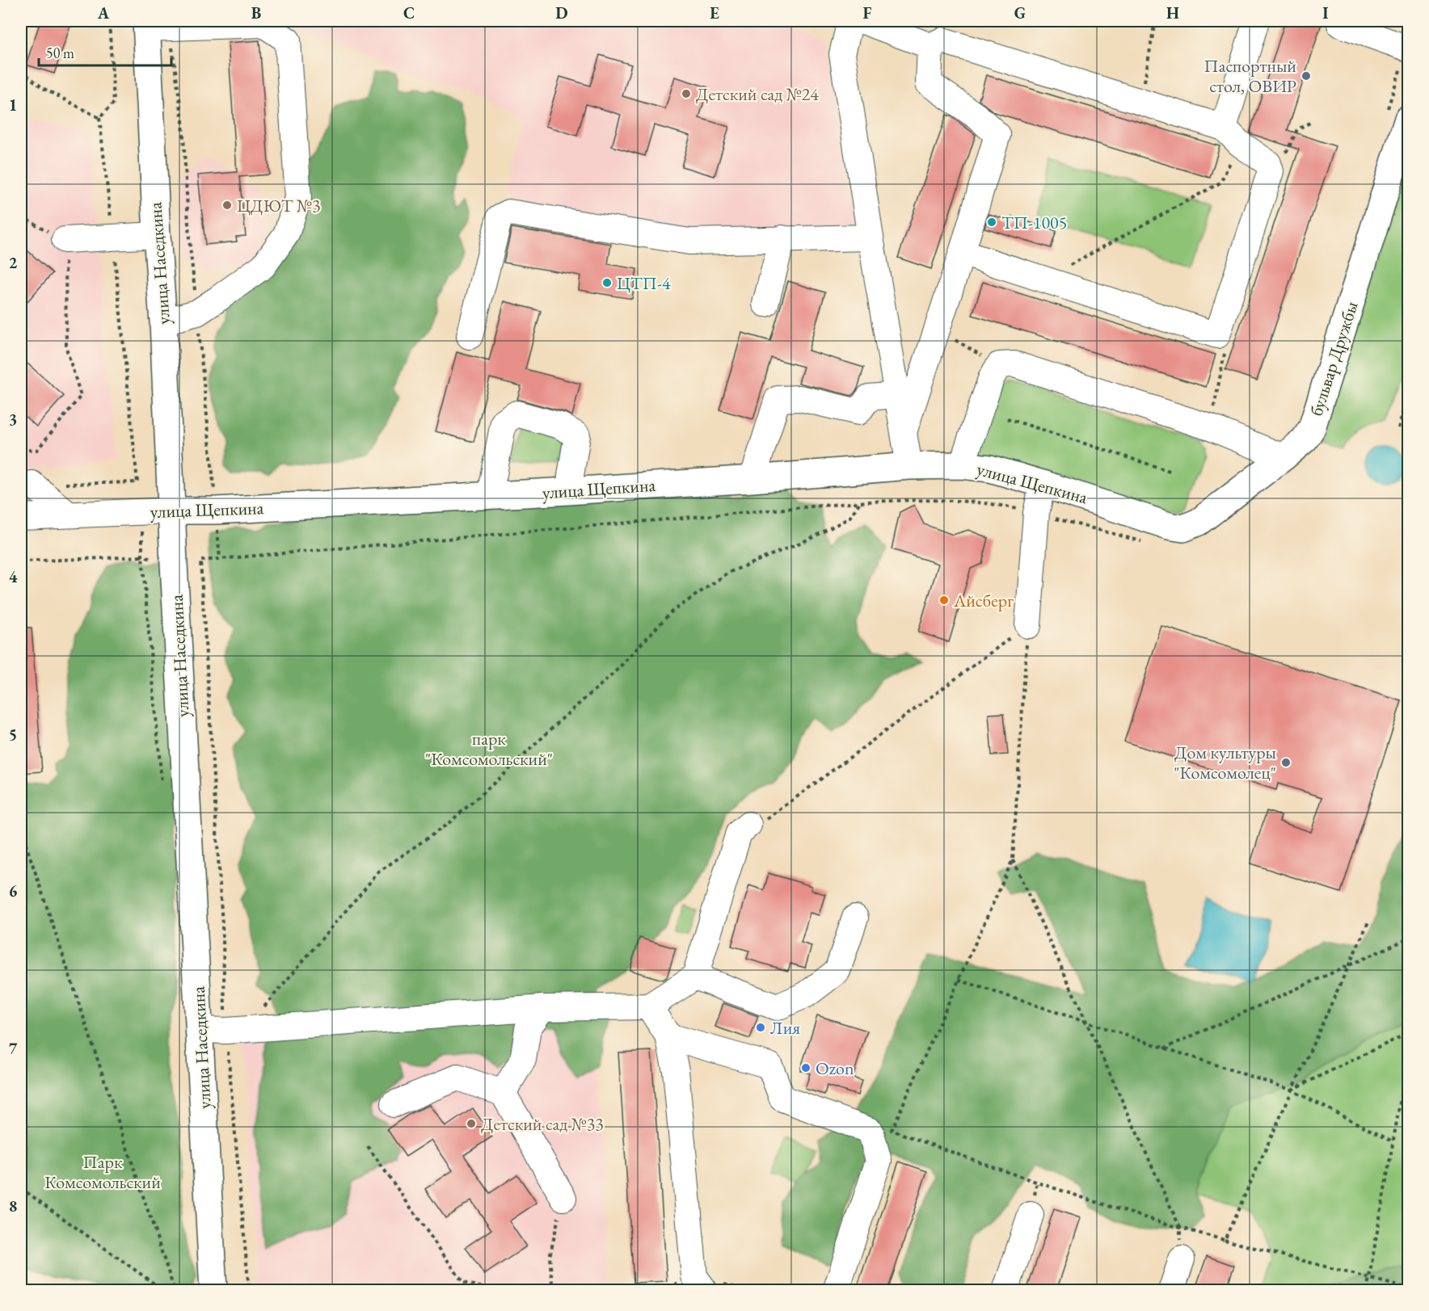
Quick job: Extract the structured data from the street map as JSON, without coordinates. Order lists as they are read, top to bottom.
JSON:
{
  "streets": {
    "main road": ["улица Наседкина", "бульвар Дружбы", "улица Щепкина"]
  },
  "crossings": [
    ["улица Наседкина", "улица Щепкина"],
    ["бульвар Дружбы", "улица Щепкина"]
  ],
  "parks": ["парк \"Комсомольский\"", "Парк Комсомольский"],
  "places": [
    "Паспортный стол, ОВИР",
    "Детский сад №24",
    "ЦДЮТ №3",
    "ТП-1005",
    "ЦТП-4",
    "Айсберг",
    "Дом культуры \"Комсомолец\"",
    "Лия",
    "Ozon",
    "Детский сад №33"
  ],
  "scale_bar": "50 m",
  "grid": {
    "columns": [
      "A",
      "B",
      "C",
      "D",
      "E",
      "F",
      "G",
      "H",
      "I"
    ],
    "rows": [
      "1",
      "2",
      "3",
      "4",
      "5",
      "6",
      "7",
      "8"
    ]
  }
}
